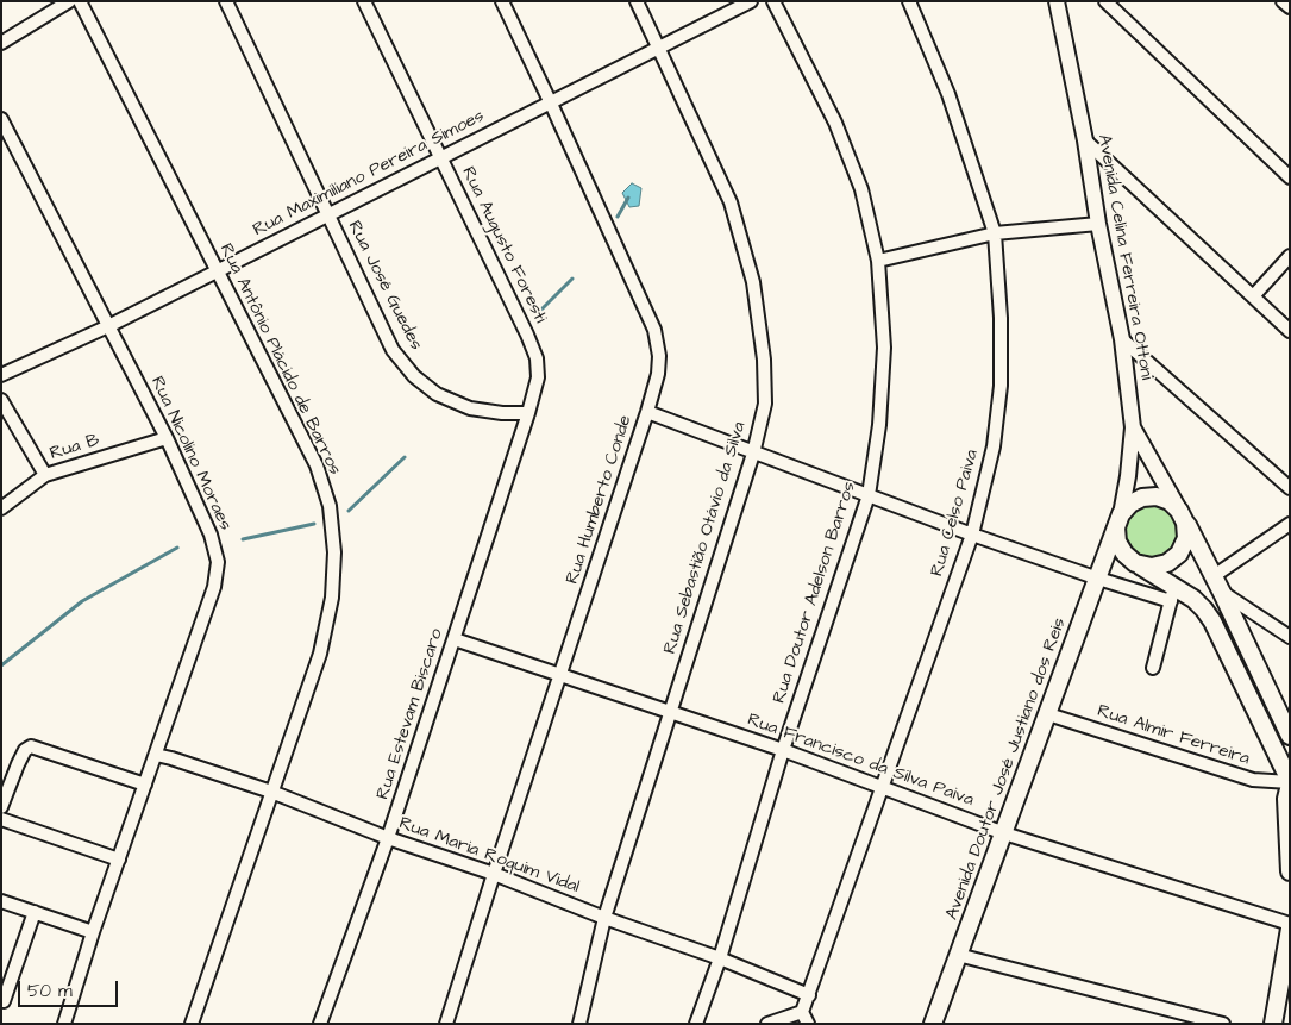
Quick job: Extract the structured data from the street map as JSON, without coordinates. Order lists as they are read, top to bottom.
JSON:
{
  "streets": {
    "main road": ["Avenida Celina Ferreira Ottoni", "Avenida Doutor José Justiano dos Reis"],
    "street": [
      "Rua Maximiliano Pereira Simoes",
      "Rua Augusto Foresti",
      "Rua José Guedes",
      "Rua Antônio Plácido de Barros",
      "Rua B",
      "Rua Nicolino Moraes",
      "Rua Humberto Conde",
      "Rua Celso Paiva",
      "Rua Sebastião Otávio da Silva",
      "Rua Doutor Adelson Barros",
      "Rua Estevam Biscaro",
      "Rua Almir Ferreira",
      "Rua Francisco da Silva Paiva",
      "Rua Maria Roquim Vidal"
    ]
  },
  "crossings": [
    ["Rua Maximiliano Pereira Simoes", "Rua Augusto Foresti"],
    ["Rua Maximiliano Pereira Simoes", "Rua José Guedes"],
    ["Rua Maximiliano Pereira Simoes", "Rua Antônio Plácido de Barros"],
    ["Rua Maximiliano Pereira Simoes", "Rua Nicolino Moraes"],
    ["Rua Maximiliano Pereira Simoes", "Rua Humberto Conde"],
    ["Rua Maximiliano Pereira Simoes", "Rua Sebastião Otávio da Silva"],
    ["Rua Augusto Foresti", "Rua José Guedes"],
    ["Rua Augusto Foresti", "Rua Estevam Biscaro"],
    ["Avenida Celina Ferreira Ottoni", "Avenida Doutor José Justiano dos Reis"],
    ["Rua José Guedes", "Rua Estevam Biscaro"],
    ["Rua Antônio Plácido de Barros", "Rua Maria Roquim Vidal"],
    ["Rua B", "Rua Nicolino Moraes"],
    ["Rua Nicolino Moraes", "Rua Maria Roquim Vidal"],
    ["Rua Humberto Conde", "Rua Francisco da Silva Paiva"],
    ["Rua Humberto Conde", "Rua Maria Roquim Vidal"],
    ["Rua Celso Paiva", "Rua Francisco da Silva Paiva"],
    ["Rua Celso Paiva", "Rua Maria Roquim Vidal"],
    ["Rua Sebastião Otávio da Silva", "Rua Francisco da Silva Paiva"],
    ["Rua Sebastião Otávio da Silva", "Rua Maria Roquim Vidal"],
    ["Rua Doutor Adelson Barros", "Rua Francisco da Silva Paiva"],
    ["Rua Doutor Adelson Barros", "Rua Maria Roquim Vidal"],
    ["Rua Estevam Biscaro", "Rua Francisco da Silva Paiva"],
    ["Rua Estevam Biscaro", "Rua Maria Roquim Vidal"],
    ["Rua Almir Ferreira", "Avenida Doutor José Justiano dos Reis"],
    ["Rua Francisco da Silva Paiva", "Avenida Doutor José Justiano dos Reis"]
  ],
  "scale_bar": "50 m"
}
